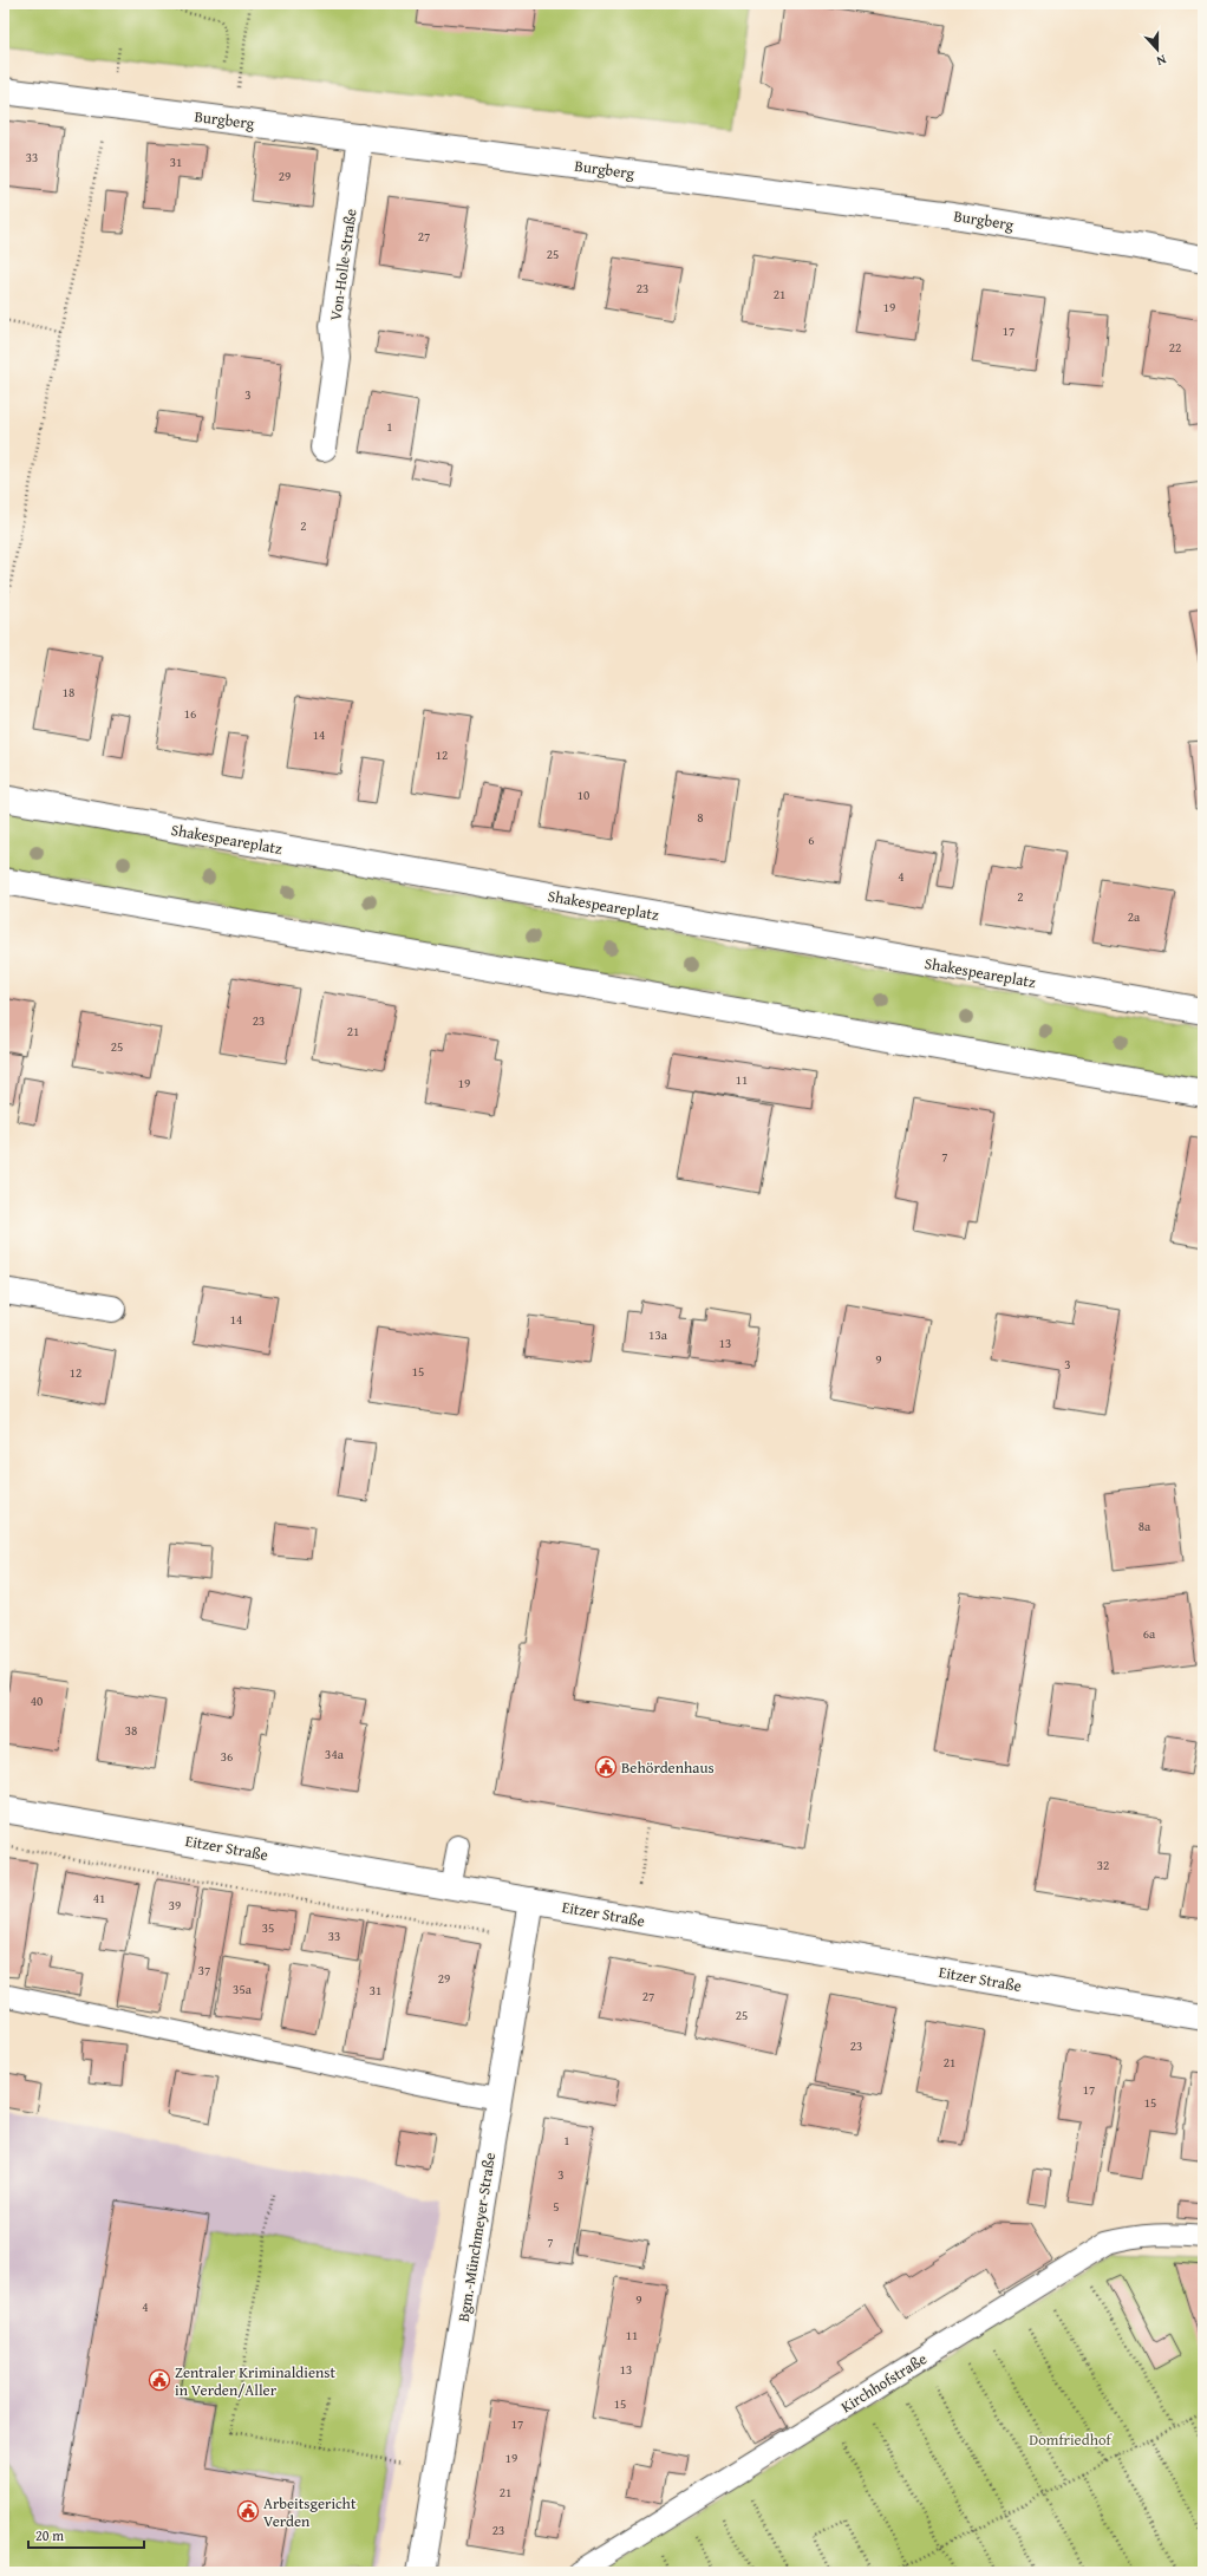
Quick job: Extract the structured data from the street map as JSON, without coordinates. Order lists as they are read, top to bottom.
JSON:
{
  "streets": {
    "street": [
      "Burgberg",
      "Von-Holle-Straße",
      "Shakespeareplatz",
      "Eitzer Straße",
      "Bgm.-Münchmeyer-Straße"
    ],
    "lane": ["Kirchhofstraße"]
  },
  "crossings": [
    ["Burgberg", "Von-Holle-Straße"],
    ["Eitzer Straße", "Bgm.-Münchmeyer-Straße"]
  ],
  "parks": ["Domfriedhof"],
  "places": {
    "public building": ["Behördenhaus", "Zentraler Kriminaldienst in Verden/Aller", "Arbeitsgericht Verden"]
  },
  "house_numbers": [
    "33",
    "31",
    "29",
    "27",
    "25",
    "23",
    "21",
    "19",
    "17",
    "22",
    "3",
    "1",
    "2",
    "18",
    "16",
    "14",
    "12",
    "10",
    "8",
    "6",
    "4",
    "2",
    "2a",
    "23",
    "21",
    "25",
    "11",
    "19",
    "7",
    "14",
    "13a",
    "13",
    "9",
    "3",
    "15",
    "12",
    "8a",
    "6a",
    "40",
    "38",
    "34a",
    "36",
    "32",
    "41",
    "39",
    "35",
    "33",
    "37",
    "29",
    "35a",
    "31",
    "27",
    "25",
    "23",
    "21",
    "17",
    "15",
    "1",
    "3",
    "5",
    "7",
    "9",
    "4",
    "11",
    "13",
    "15",
    "17",
    "19",
    "21",
    "23"
  ],
  "scale_bar": "20 m",
  "north": "bottom"
}
